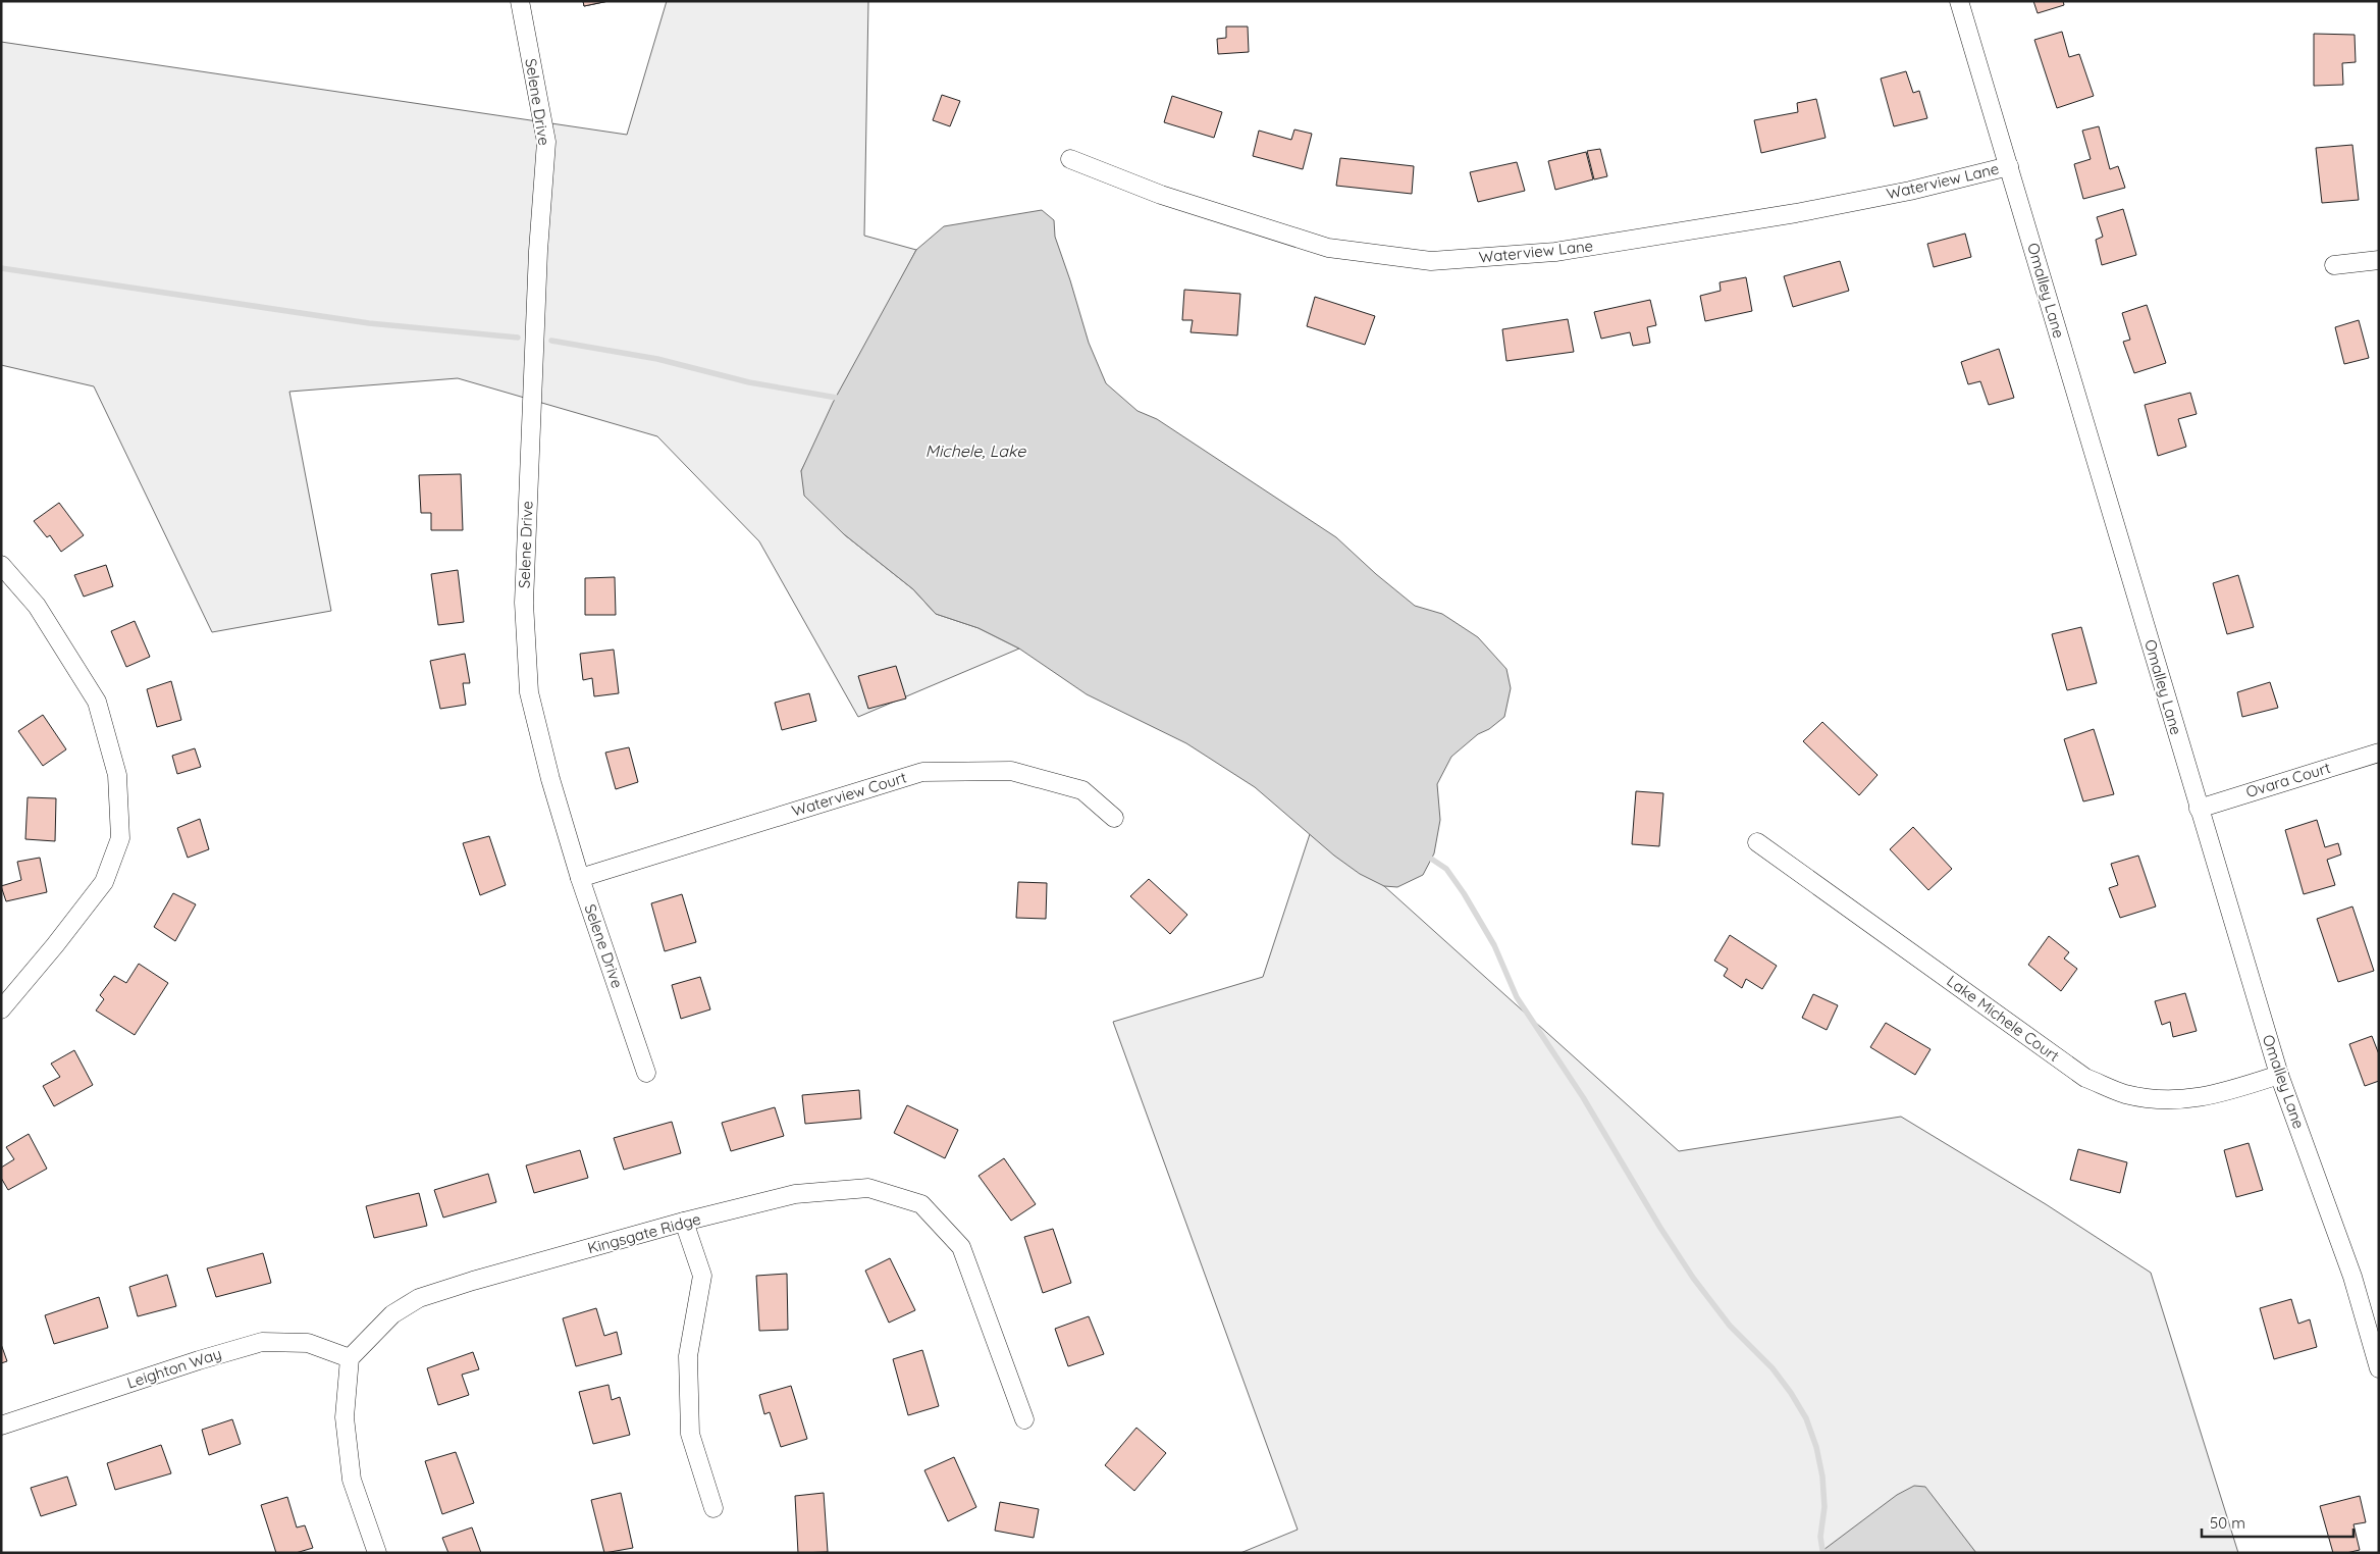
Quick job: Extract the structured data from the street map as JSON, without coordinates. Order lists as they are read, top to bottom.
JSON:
{
  "streets": {
    "street": [
      "Selene Drive",
      "Waterview Lane",
      "Omalley Lane",
      "Ovara Court",
      "Waterview Court",
      "Lake Michele Court",
      "Kingsgate Ridge",
      "Leighton Way"
    ]
  },
  "crossings": [
    ["Selene Drive", "Waterview Court"],
    ["Waterview Lane", "Omalley Lane"],
    ["Omalley Lane", "Ovara Court"],
    ["Omalley Lane", "Lake Michele Court"],
    ["Kingsgate Ridge", "Leighton Way"]
  ],
  "water": ["Michele, Lake"],
  "scale_bar": "50 m"
}
